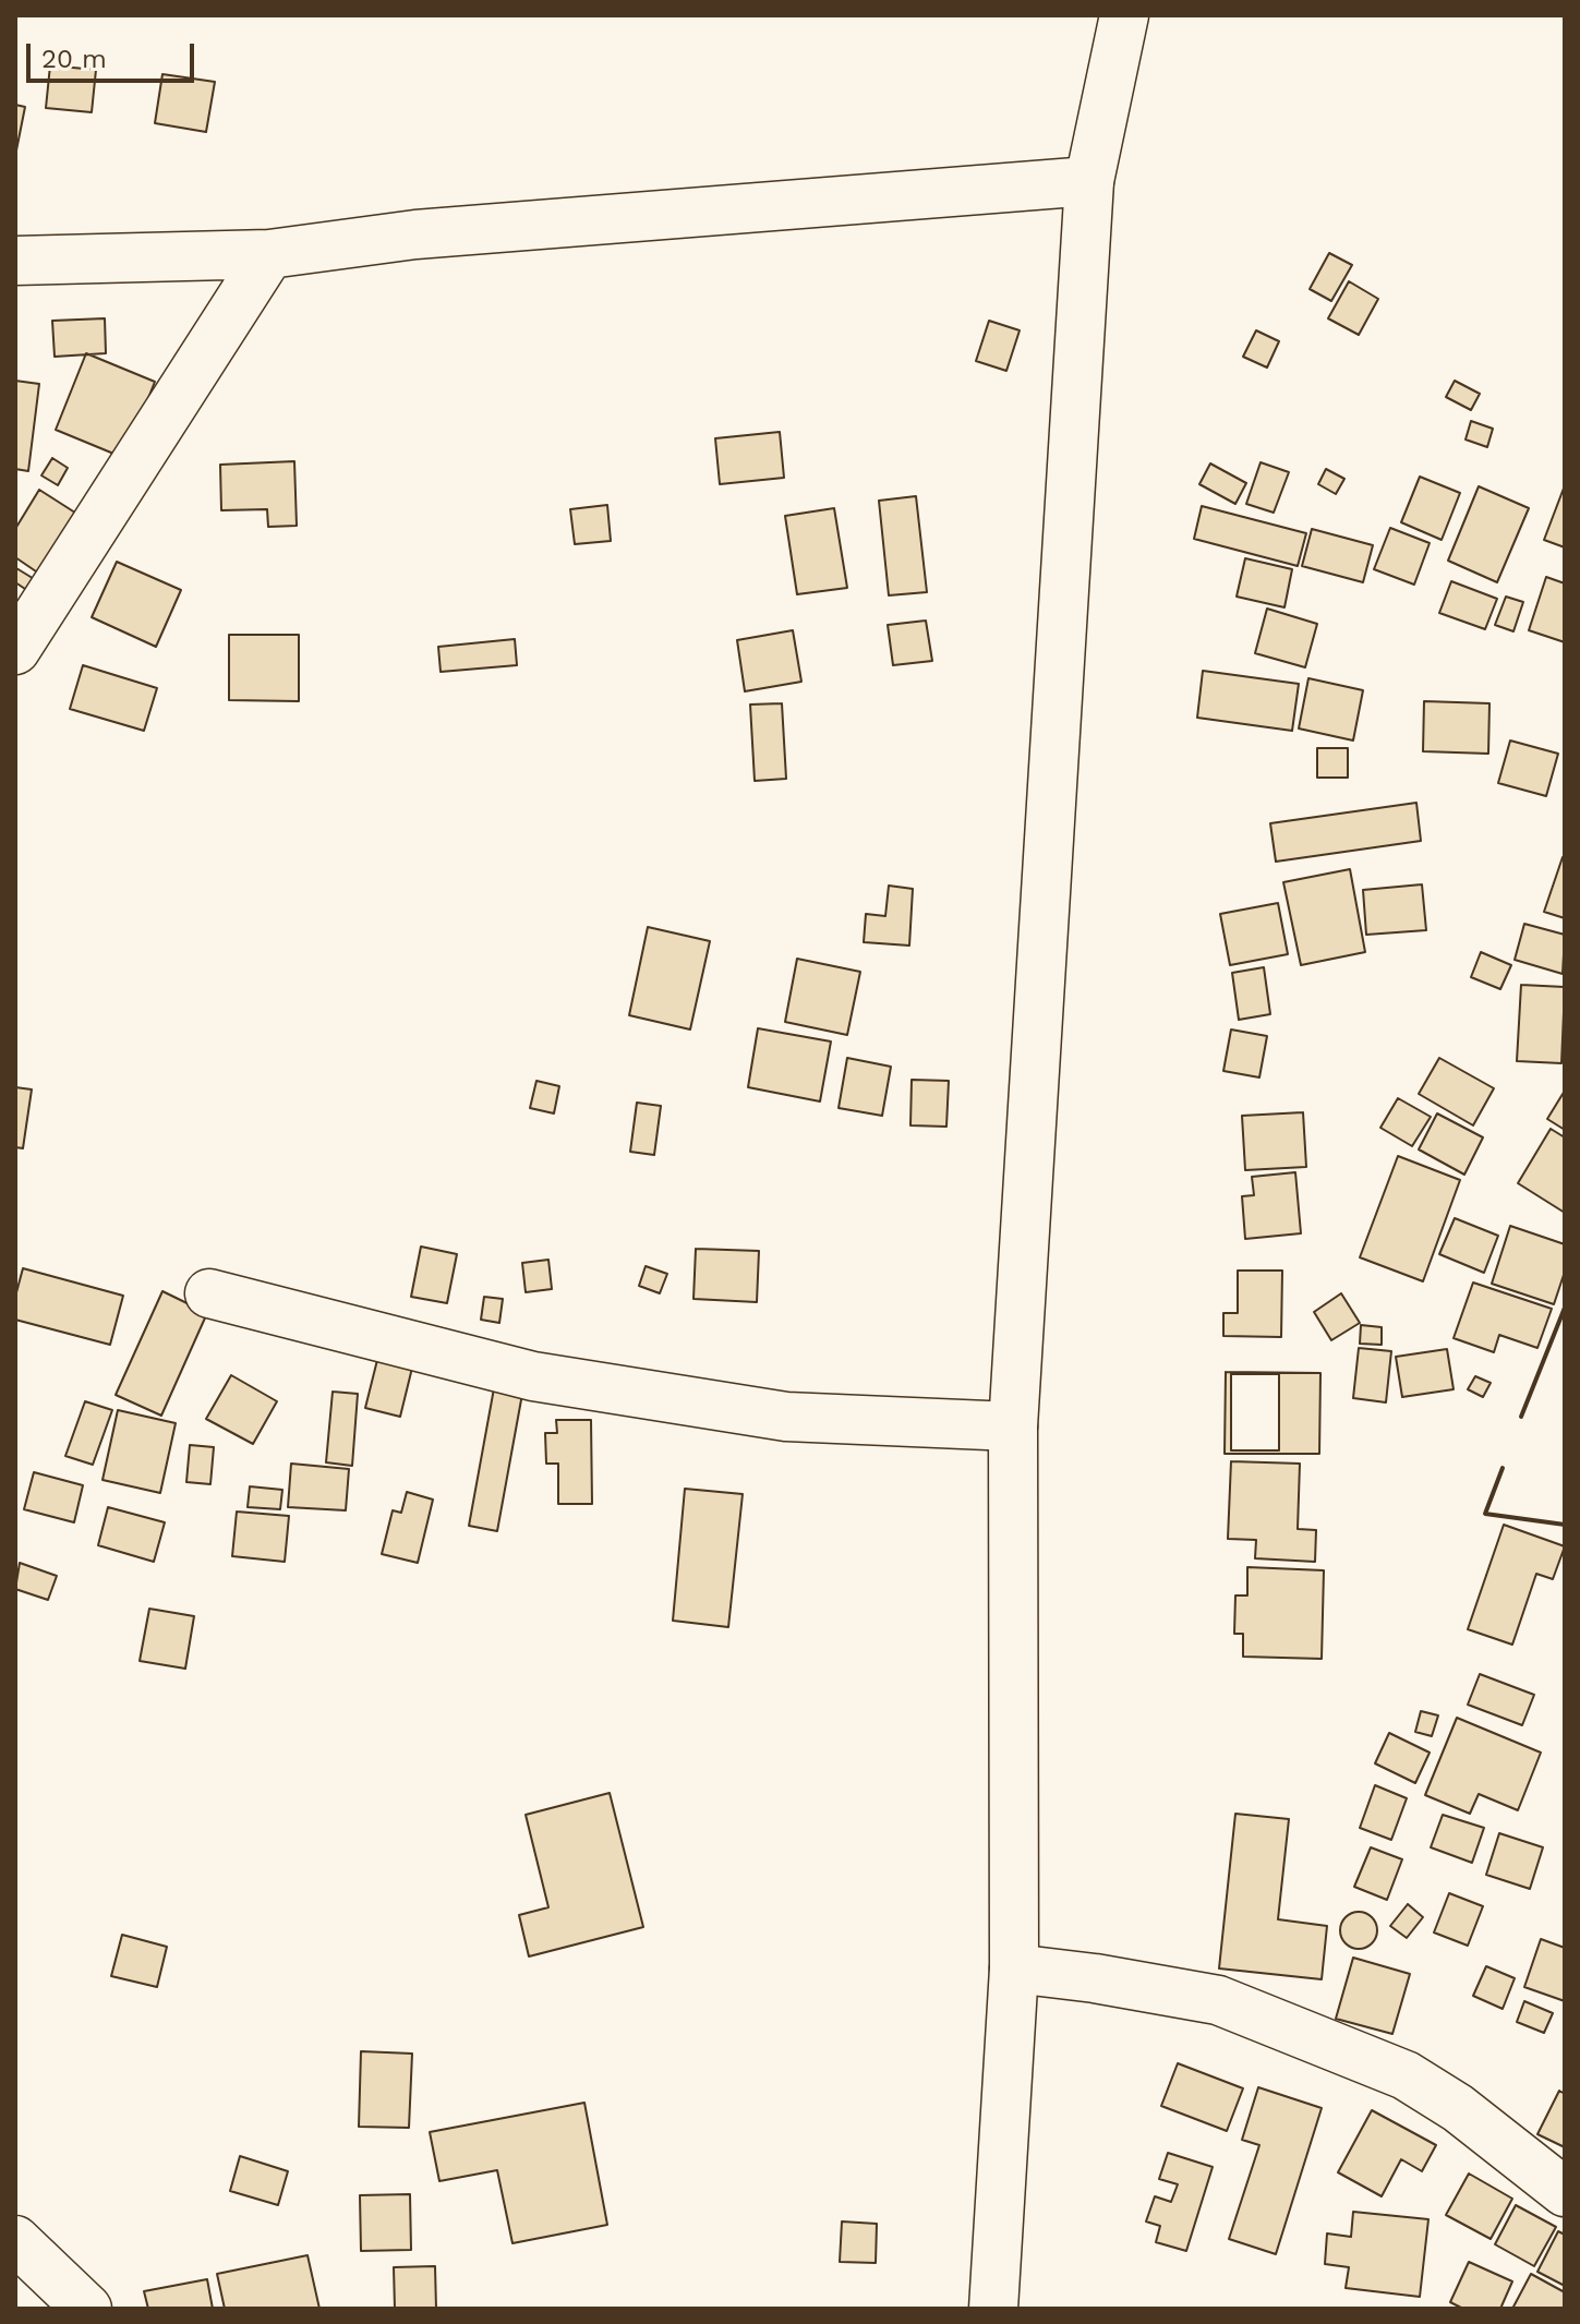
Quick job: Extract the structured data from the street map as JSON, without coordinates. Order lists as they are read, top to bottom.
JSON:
{
  "scale_bar": "20 m"
}
